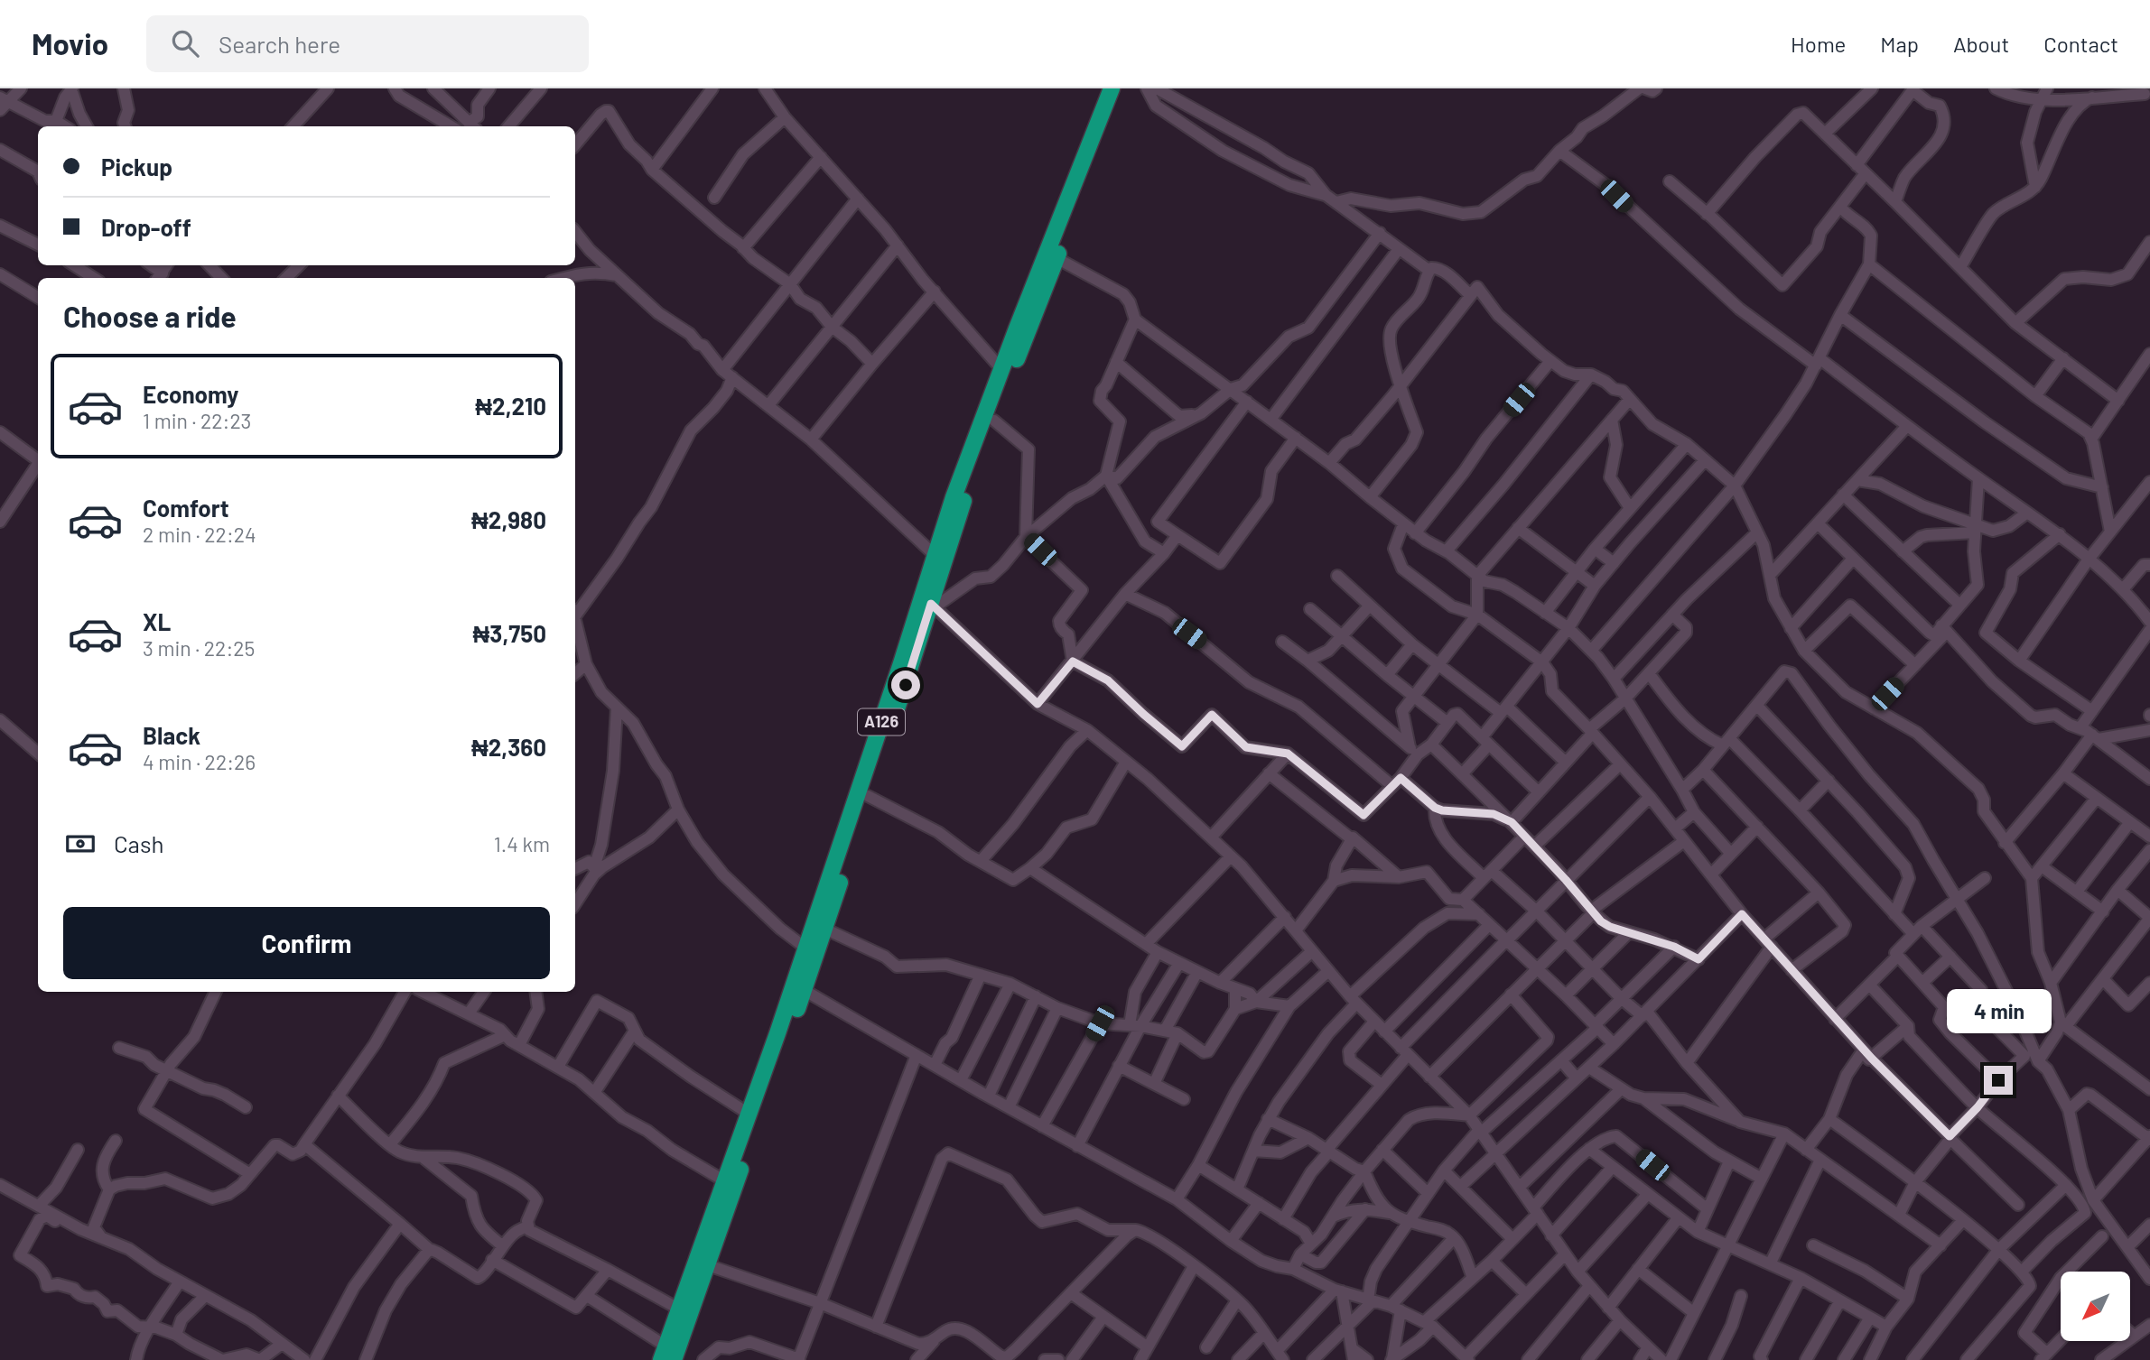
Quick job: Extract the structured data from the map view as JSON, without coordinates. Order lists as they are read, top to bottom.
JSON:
{
  "streets": {
    "highway": ["A126"]
  },
  "north": "bottom left",
  "page": {
    "header": "Movio",
    "search": "Search here",
    "nav": [
      "Home",
      "Map",
      "About",
      "Contact"
    ],
    "banner": ["Pickup", "Drop-off"],
    "heading": "Choose a ride",
    "list": [
      {
        "name": "Economy",
        "note": "1 min · 22:23",
        "value": "₦2,210"
      },
      {
        "name": "Comfort",
        "note": "2 min · 22:24",
        "value": "₦2,980"
      },
      {
        "name": "XL",
        "note": "3 min · 22:25",
        "value": "₦3,750"
      },
      {
        "name": "Black",
        "note": "4 min · 22:26",
        "value": "₦2,360"
      }
    ],
    "pay": ["Cash", "1.4 km"],
    "buttons": "Confirm",
    "bubble": "4 min"
  }
}
